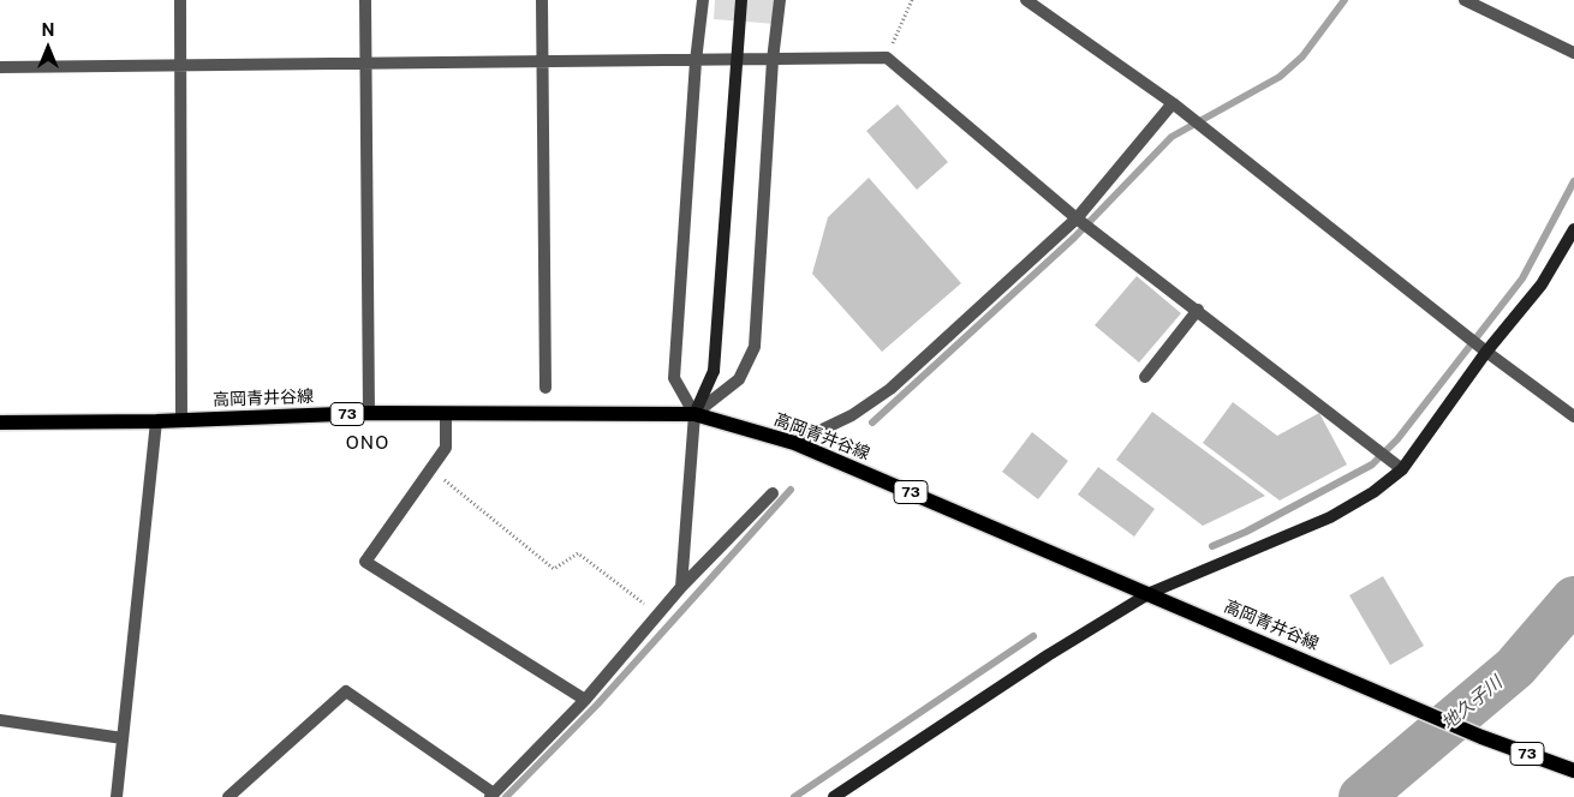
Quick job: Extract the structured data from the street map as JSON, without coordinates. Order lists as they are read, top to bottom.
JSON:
{
  "streets": {
    "main road": ["高岡青井谷線", "73"]
  },
  "districts": ["ONO"],
  "water": ["地久子川"],
  "north": "top"
}
